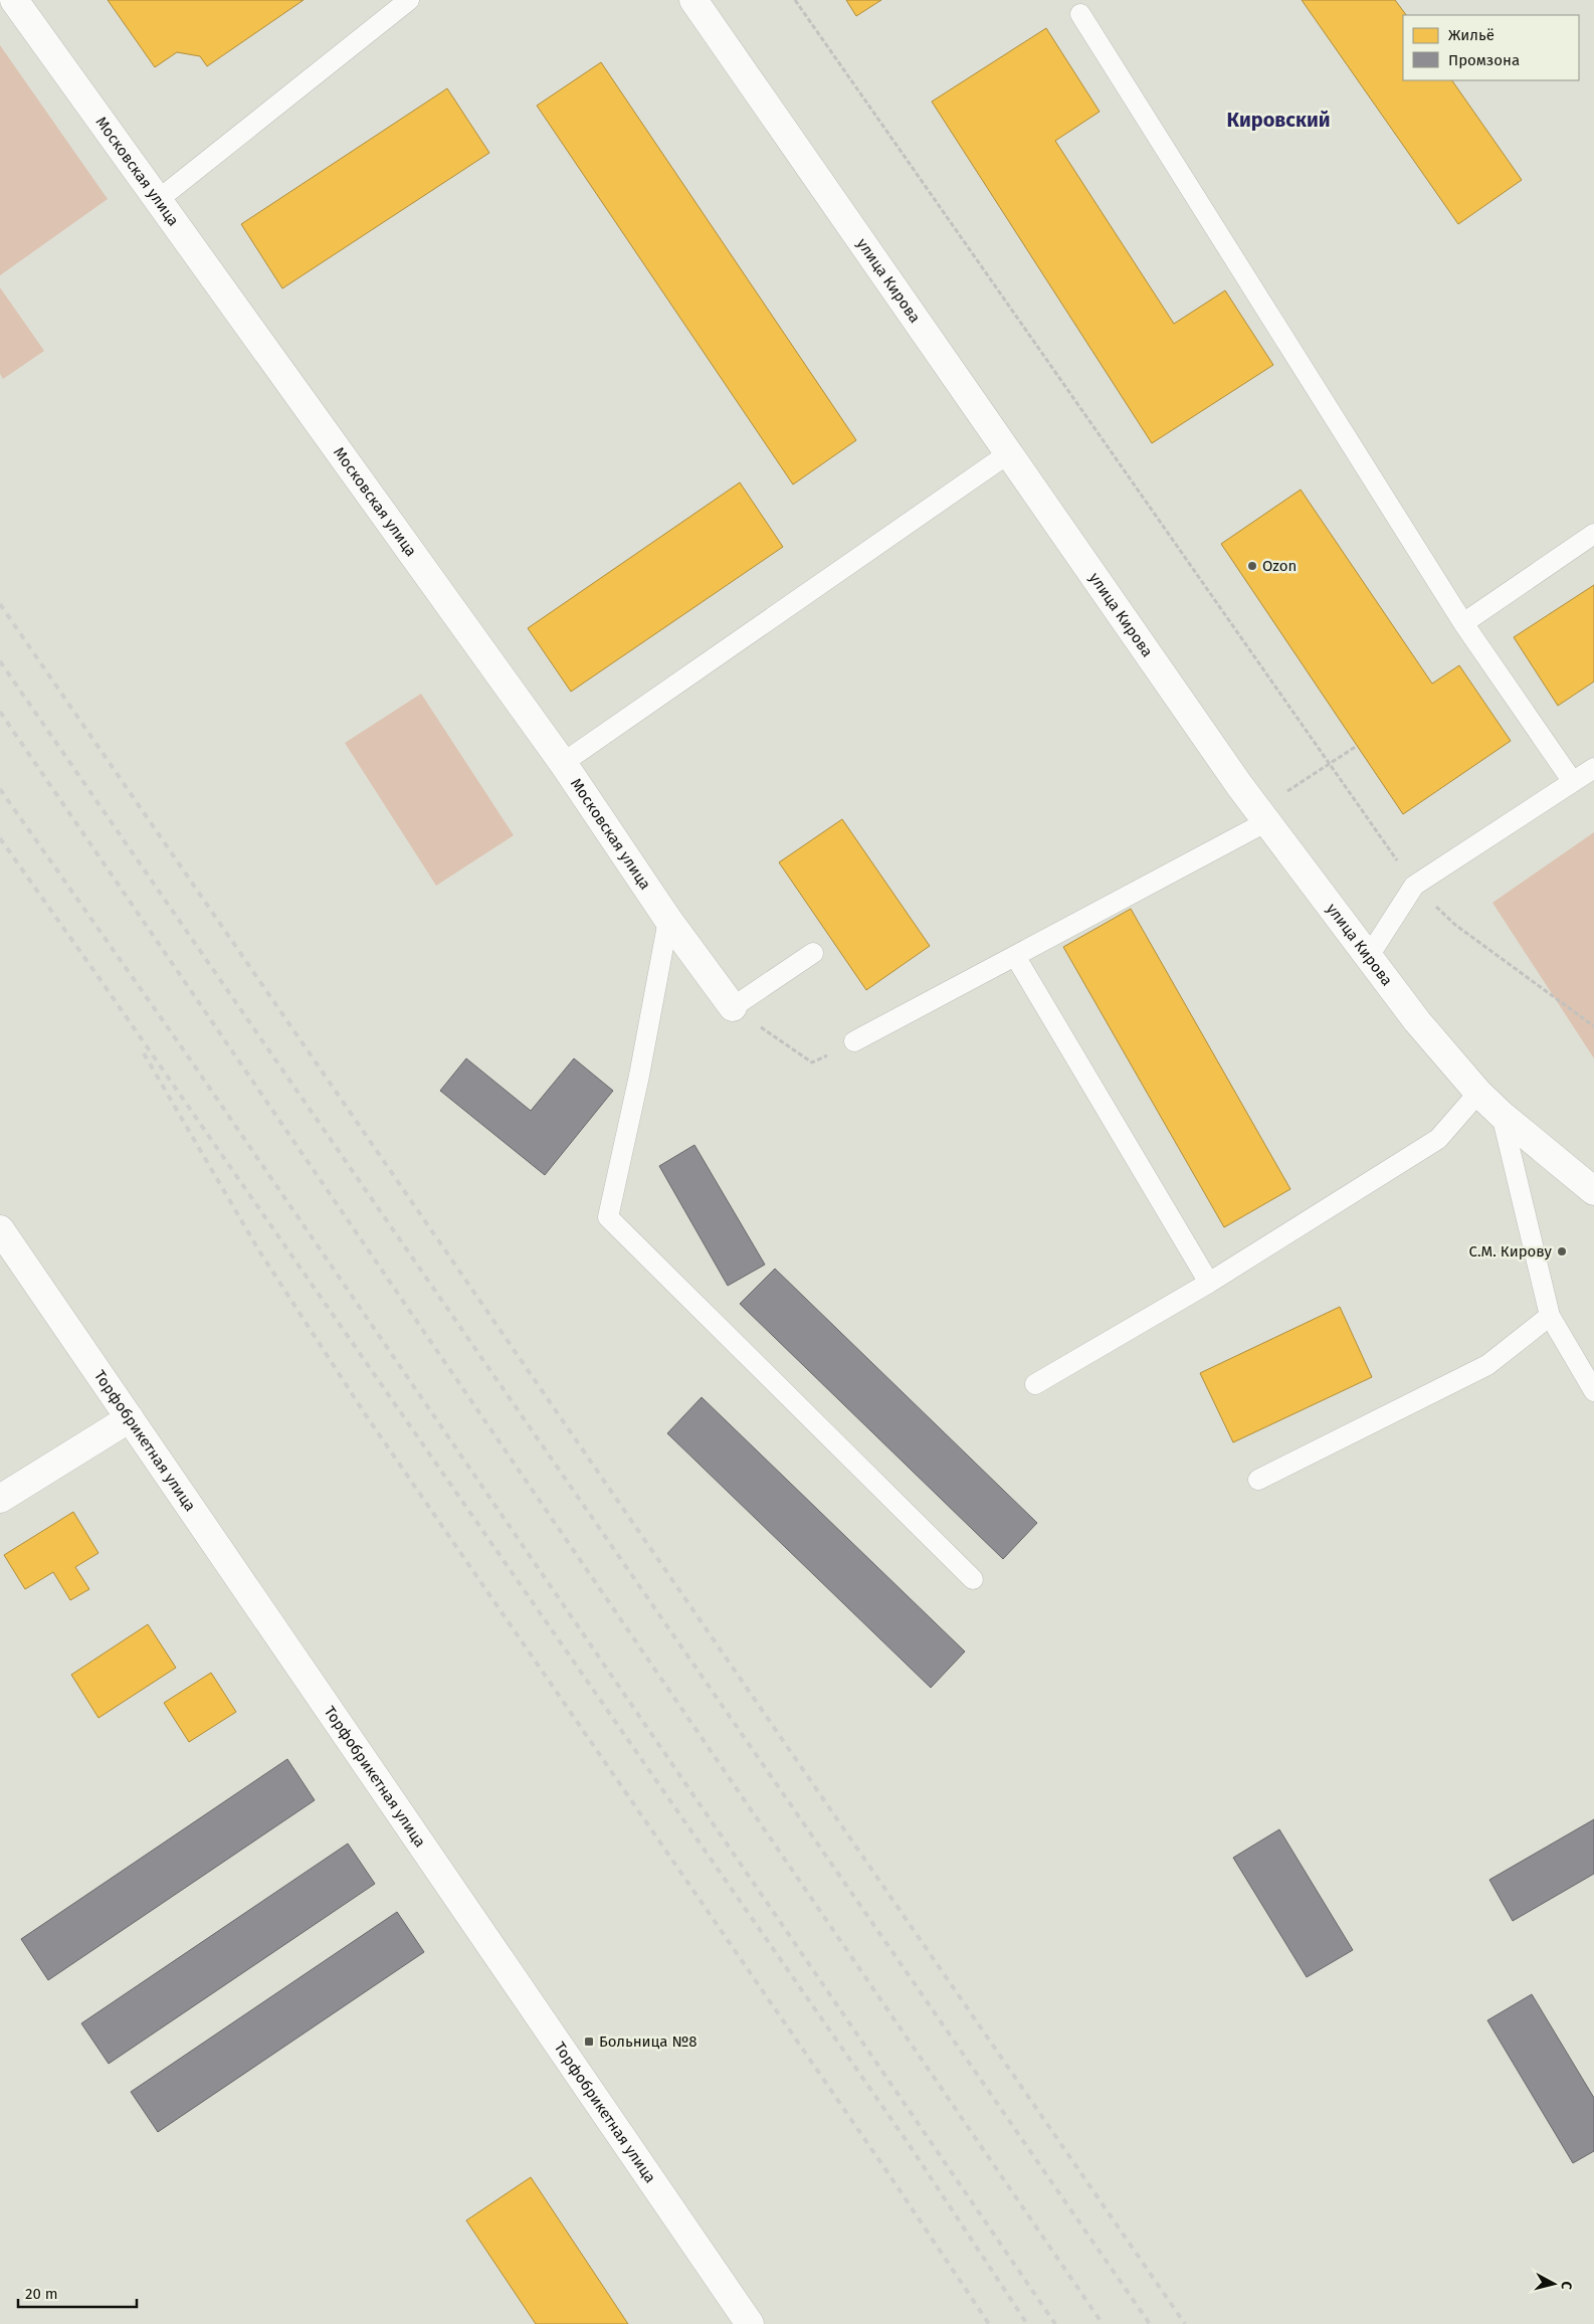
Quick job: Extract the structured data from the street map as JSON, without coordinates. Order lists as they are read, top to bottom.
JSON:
{
  "streets": {
    "street": ["Московская улица", "улица Кирова", "Торфобрикетная улица"]
  },
  "districts": ["Кировский"],
  "places": {
    "other": ["Ozon", "С.М. Кирову"],
    "transit": ["Больница №8"]
  },
  "legend": ["Жильё", "Промзона"],
  "scale_bar": "20 m",
  "north": "right"
}
